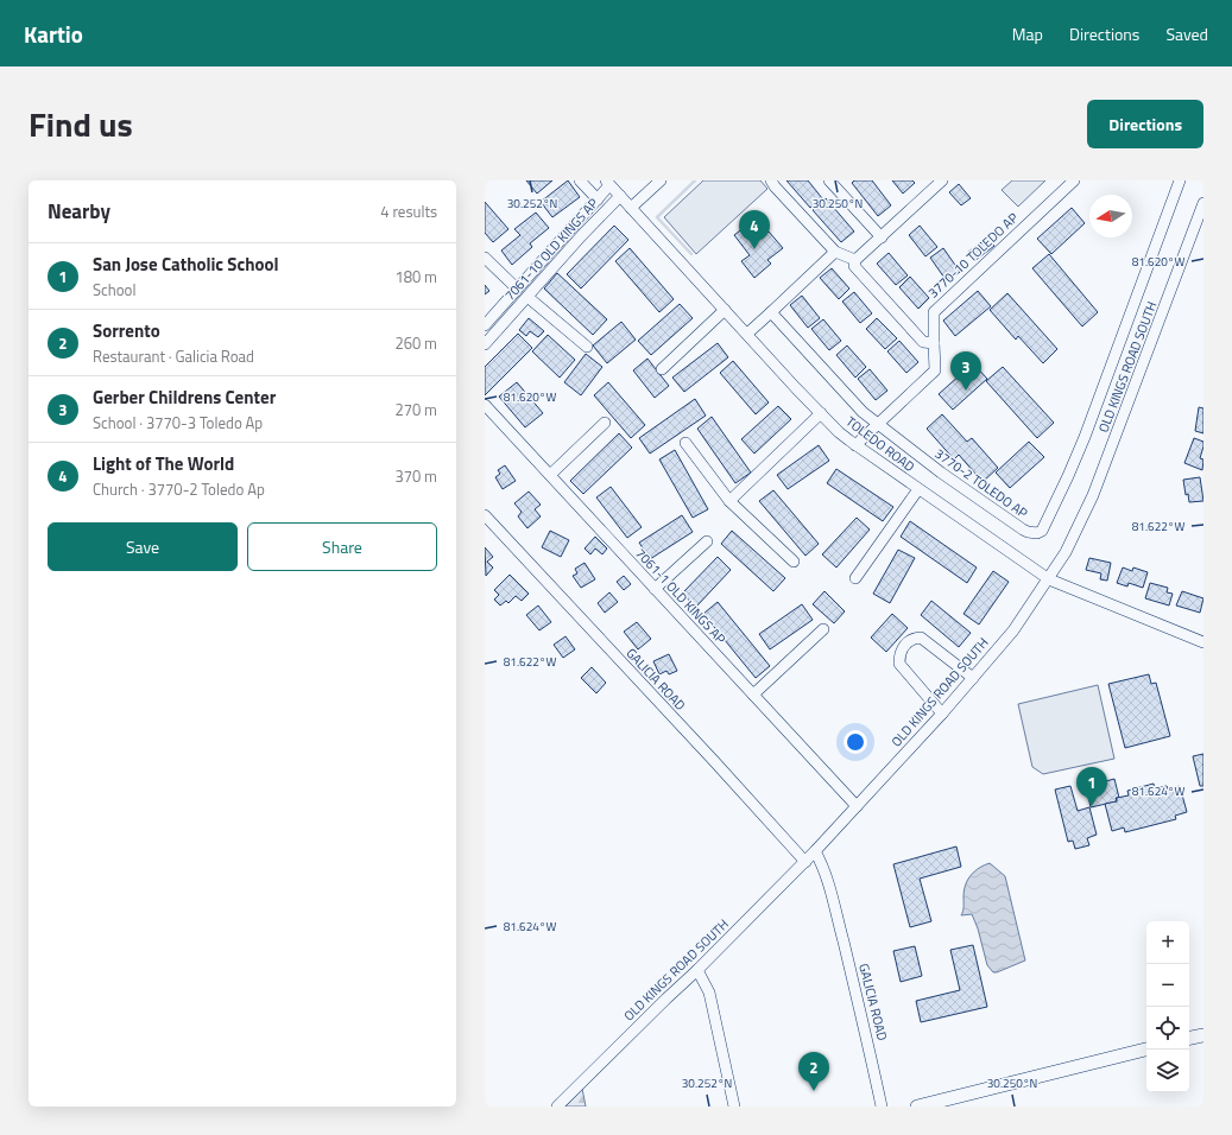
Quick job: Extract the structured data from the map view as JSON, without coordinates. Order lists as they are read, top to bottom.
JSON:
{
  "streets": {
    "street": [
      "7061-10 OLD KINGS AP",
      "3770-10 TOLEDO AP",
      "OLD KINGS ROAD SOUTH",
      "TOLEDO ROAD",
      "3770-2 TOLEDO AP",
      "7061-1 OLD KINGS AP",
      "GALICIA ROAD"
    ]
  },
  "crossings": [
    ["7061-10 OLD KINGS AP", "TOLEDO ROAD"],
    ["3770-10 TOLEDO AP", "TOLEDO ROAD"],
    ["3770-10 TOLEDO AP", "3770-2 TOLEDO AP"],
    ["OLD KINGS ROAD SOUTH", "TOLEDO ROAD"],
    ["OLD KINGS ROAD SOUTH", "7061-1 OLD KINGS AP"],
    ["OLD KINGS ROAD SOUTH", "GALICIA ROAD"]
  ],
  "north": "left",
  "page": {
    "header": "Kartio",
    "nav": ["Map", "Directions", "Saved"],
    "title": "Find us",
    "buttons": [
      "Directions",
      ["Save", "Share"]
    ],
    "heading": ["Nearby", "4 results"],
    "pins": [
      "4",
      "3",
      "1",
      "2"
    ],
    "list": [
      {
        "mark": "1",
        "name": "San Jose Catholic School",
        "note": "School",
        "value": "180 m"
      },
      {
        "mark": "2",
        "name": "Sorrento",
        "note": "Restaurant · Galicia Road",
        "value": "260 m"
      },
      {
        "mark": "3",
        "name": "Gerber Childrens Center",
        "note": "School · 3770-3 Toledo Ap",
        "value": "270 m"
      },
      {
        "mark": "4",
        "name": "Light of The World",
        "note": "Church · 3770-2 Toledo Ap",
        "value": "370 m"
      }
    ],
    "map_buttons": ["+", "−"]
  },
  "coordinates": [
    "30.252°N",
    "30.250°N",
    "81.620°W",
    "81.622°W",
    "81.624°W"
  ]
}
